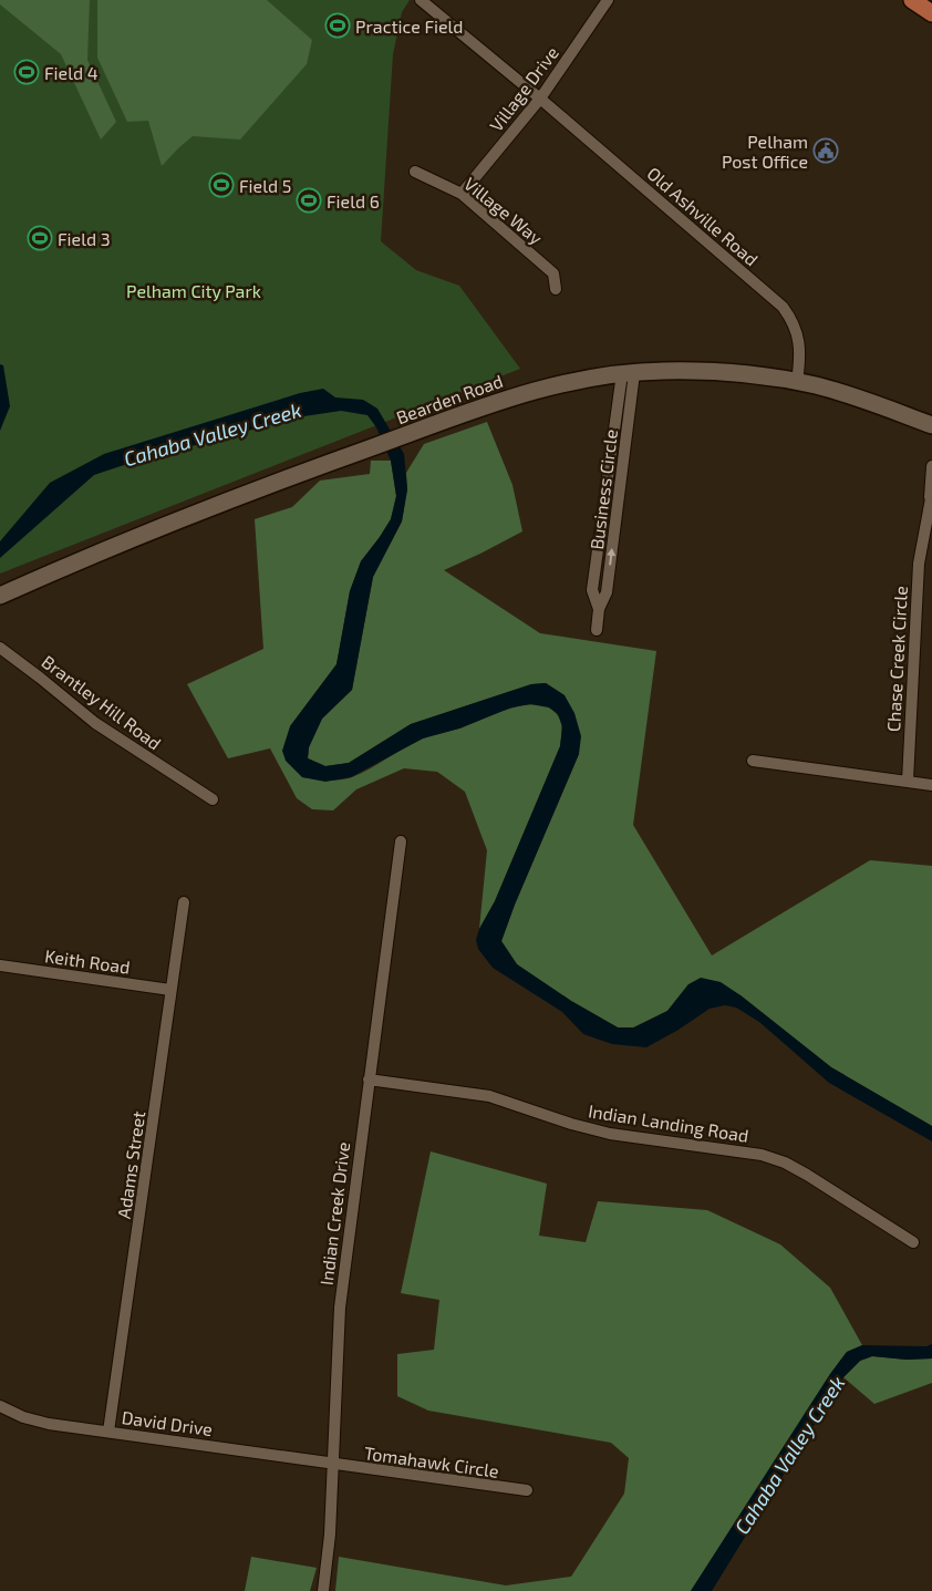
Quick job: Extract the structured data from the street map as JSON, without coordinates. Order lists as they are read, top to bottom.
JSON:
{
  "streets": {
    "street": [
      "Village Drive",
      "Village Way",
      "Old Ashville Road",
      "Bearden Road",
      "Business Circle",
      "Chase Creek Circle",
      "Brantley Hill Road",
      "Keith Road",
      "Indian Landing Road",
      "Adams Street",
      "Indian Creek Drive",
      "David Drive",
      "Tomahawk Circle"
    ]
  },
  "crossings": [
    ["Village Drive", "Village Way"],
    ["Village Drive", "Old Ashville Road"],
    ["Old Ashville Road", "Bearden Road"],
    ["Bearden Road", "Business Circle"],
    ["Keith Road", "Adams Street"],
    ["Indian Landing Road", "Indian Creek Drive"],
    ["Adams Street", "David Drive"],
    ["Indian Creek Drive", "David Drive"],
    ["Indian Creek Drive", "Tomahawk Circle"],
    ["David Drive", "Tomahawk Circle"]
  ],
  "water": ["Cahaba Valley Creek"],
  "parks": ["Pelham City Park"],
  "places": {
    "sports": [
      "Practice Field",
      "Field 4",
      "Field 5",
      "Field 6",
      "Field 3"
    ],
    "public building": ["Pelham Post Office"]
  }
}
